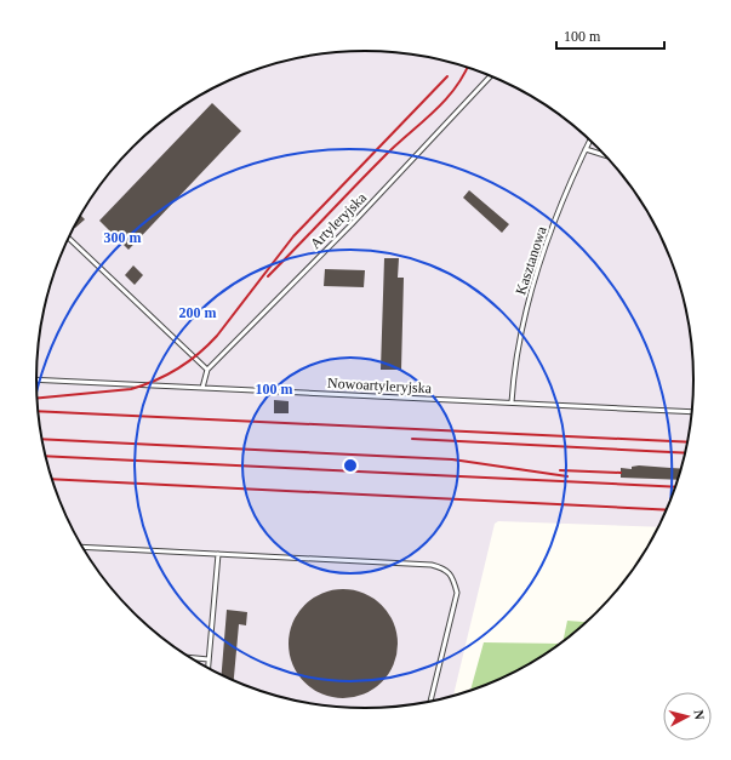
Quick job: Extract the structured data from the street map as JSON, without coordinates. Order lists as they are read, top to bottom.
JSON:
{
  "streets": {
    "lane": ["Artyleryjska", "Kasztanowa", "Nowoartyleryjska"]
  },
  "crossings": [
    ["Artyleryjska", "Nowoartyleryjska"],
    ["Kasztanowa", "Nowoartyleryjska"]
  ],
  "scale_bar": "100 m",
  "north": "right",
  "rings": ["300 m", "200 m", "100 m"]
}
